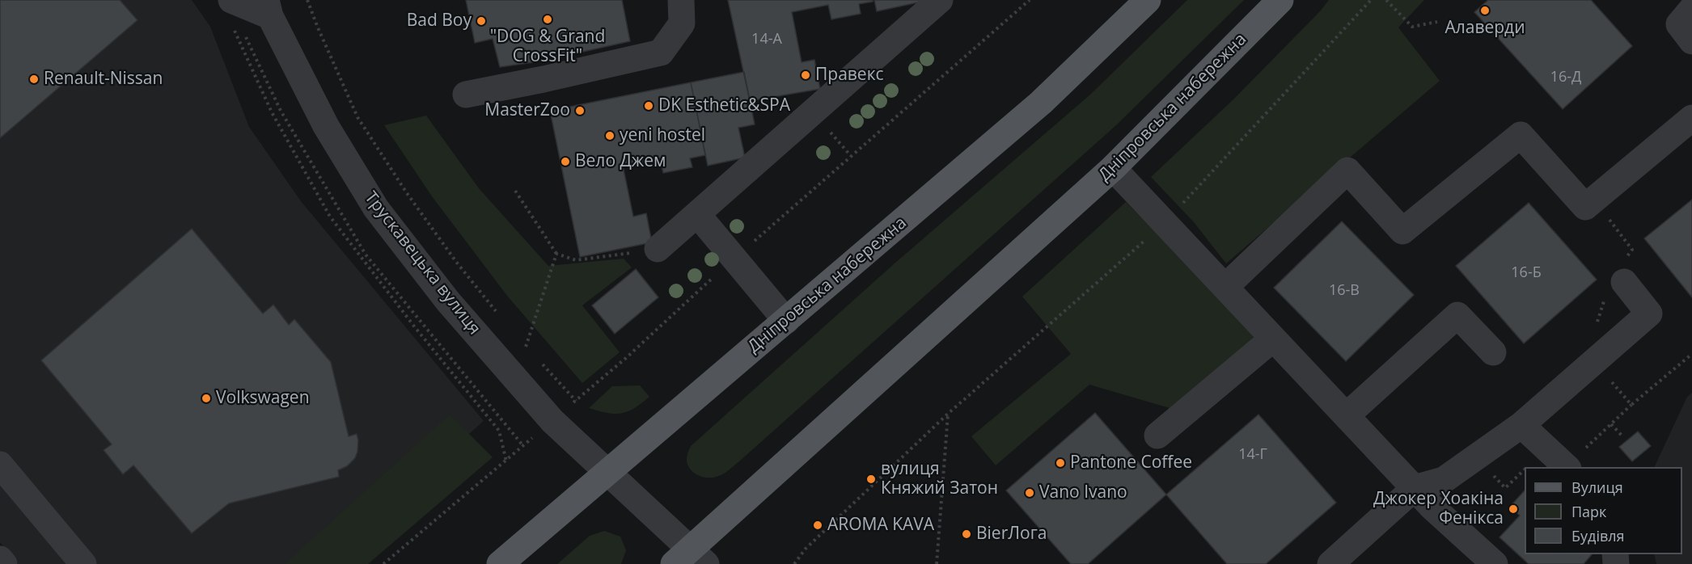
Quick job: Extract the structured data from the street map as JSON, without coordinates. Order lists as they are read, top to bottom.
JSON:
{
  "streets": {
    "main road": ["Дніпровська набережна"],
    "street": ["Трускавецька вулиця"]
  },
  "crossings": [
    ["Дніпровська набережна", "Трускавецька вулиця"]
  ],
  "places": [
    "Алаверди",
    "\"DOG & Grand CrossFit\"",
    "Bad Boy",
    "Правекс",
    "Renault-Nissan",
    "DK Esthetic&SPA",
    "MasterZoo",
    "yeni hostel",
    "Вело Джем",
    "Volkswagen",
    "Pantone Coffee",
    "вулиця Княжий Затон",
    "Vano Ivano",
    "Джокер Хоакіна Фенікса",
    "AROMA KAVA",
    "BierЛога"
  ],
  "house_numbers": [
    "14-А",
    "16-Д",
    "16-Б",
    "16-В",
    "14-Г"
  ],
  "legend": ["Вулиця", "Парк", "Будівля"]
}
